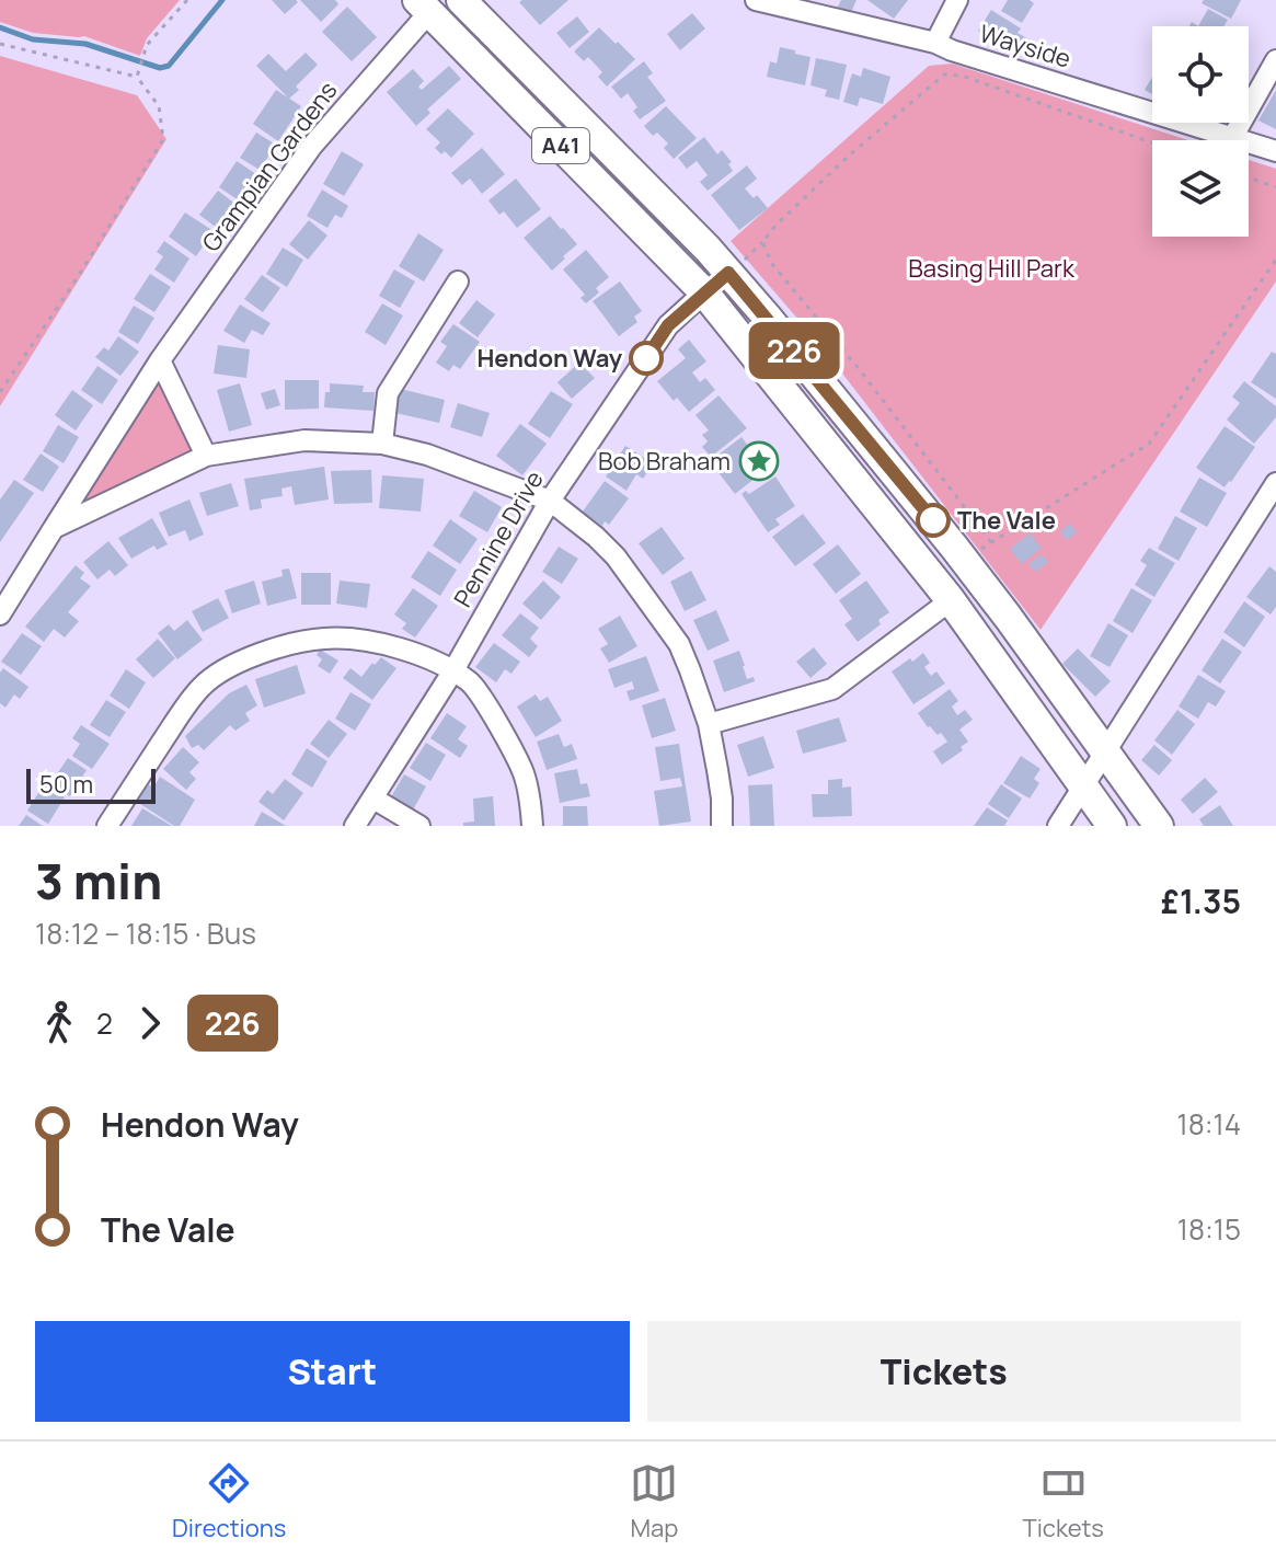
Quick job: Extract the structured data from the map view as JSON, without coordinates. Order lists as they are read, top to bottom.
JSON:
{
  "streets": {
    "highway": ["A41"],
    "street": ["Wayside", "Grampian Gardens", "Pennine Drive"]
  },
  "crossings": [
    ["A41", "Grampian Gardens"],
    ["A41", "Pennine Drive"]
  ],
  "parks": ["Basing Hill Park"],
  "places": {
    "other": ["Hendon Way", "The Vale"],
    "place": ["Bob Braham"]
  },
  "lines": ["bus line 226"],
  "scale_bar": "50 m",
  "page": {
    "on_map": "226",
    "scale": "50 m",
    "heading": ["3 min", "18:12 – 18:15 · Bus", "£1.35"],
    "legs": ["2", "226"],
    "list": [
      {
        "name": "Hendon Way",
        "value": "18:14"
      },
      {
        "name": "The Vale",
        "value": "18:15"
      }
    ],
    "buttons": ["Start", "Tickets"],
    "tabs": ["Directions", "Map", "Tickets"]
  }
}
